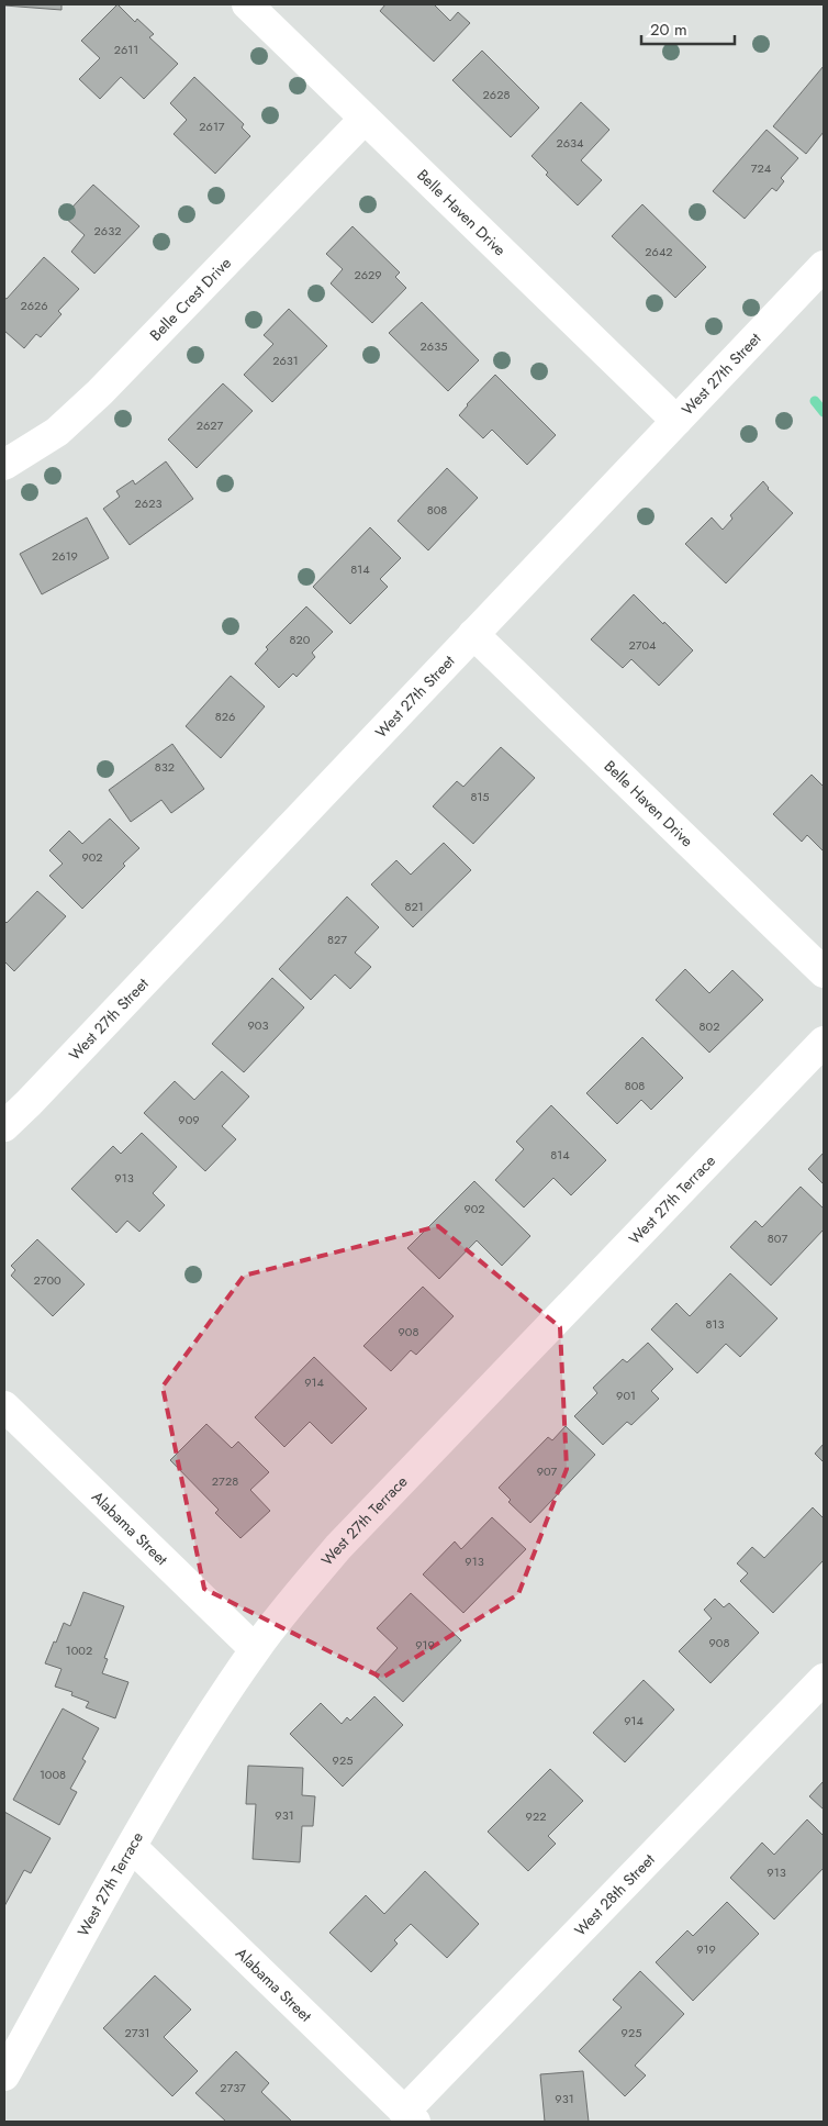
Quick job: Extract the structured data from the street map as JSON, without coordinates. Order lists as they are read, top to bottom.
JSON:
{
  "streets": {
    "street": [
      "Belle Haven Drive",
      "Belle Crest Drive",
      "West 27th Street",
      "West 27th Terrace",
      "Alabama Street",
      "West 28th Street"
    ]
  },
  "crossings": [
    ["Belle Haven Drive", "Belle Crest Drive"],
    ["Belle Haven Drive", "West 27th Street"],
    ["West 27th Terrace", "Alabama Street"],
    ["Alabama Street", "West 28th Street"]
  ],
  "house_numbers": [
    "2611",
    "2628",
    "2617",
    "2634",
    "724",
    "2632",
    "2642",
    "2629",
    "2626",
    "2635",
    "2631",
    "2627",
    "2623",
    "808",
    "2619",
    "814",
    "820",
    "2704",
    "826",
    "832",
    "815",
    "902",
    "821",
    "827",
    "903",
    "802",
    "808",
    "909",
    "814",
    "913",
    "902",
    "807",
    "2700",
    "813",
    "908",
    "914",
    "901",
    "907",
    "2728",
    "913",
    "908",
    "919",
    "1002",
    "914",
    "925",
    "1008",
    "931",
    "922",
    "913",
    "919",
    "2731",
    "925",
    "2737",
    "931"
  ],
  "scale_bar": "20 m"
}
